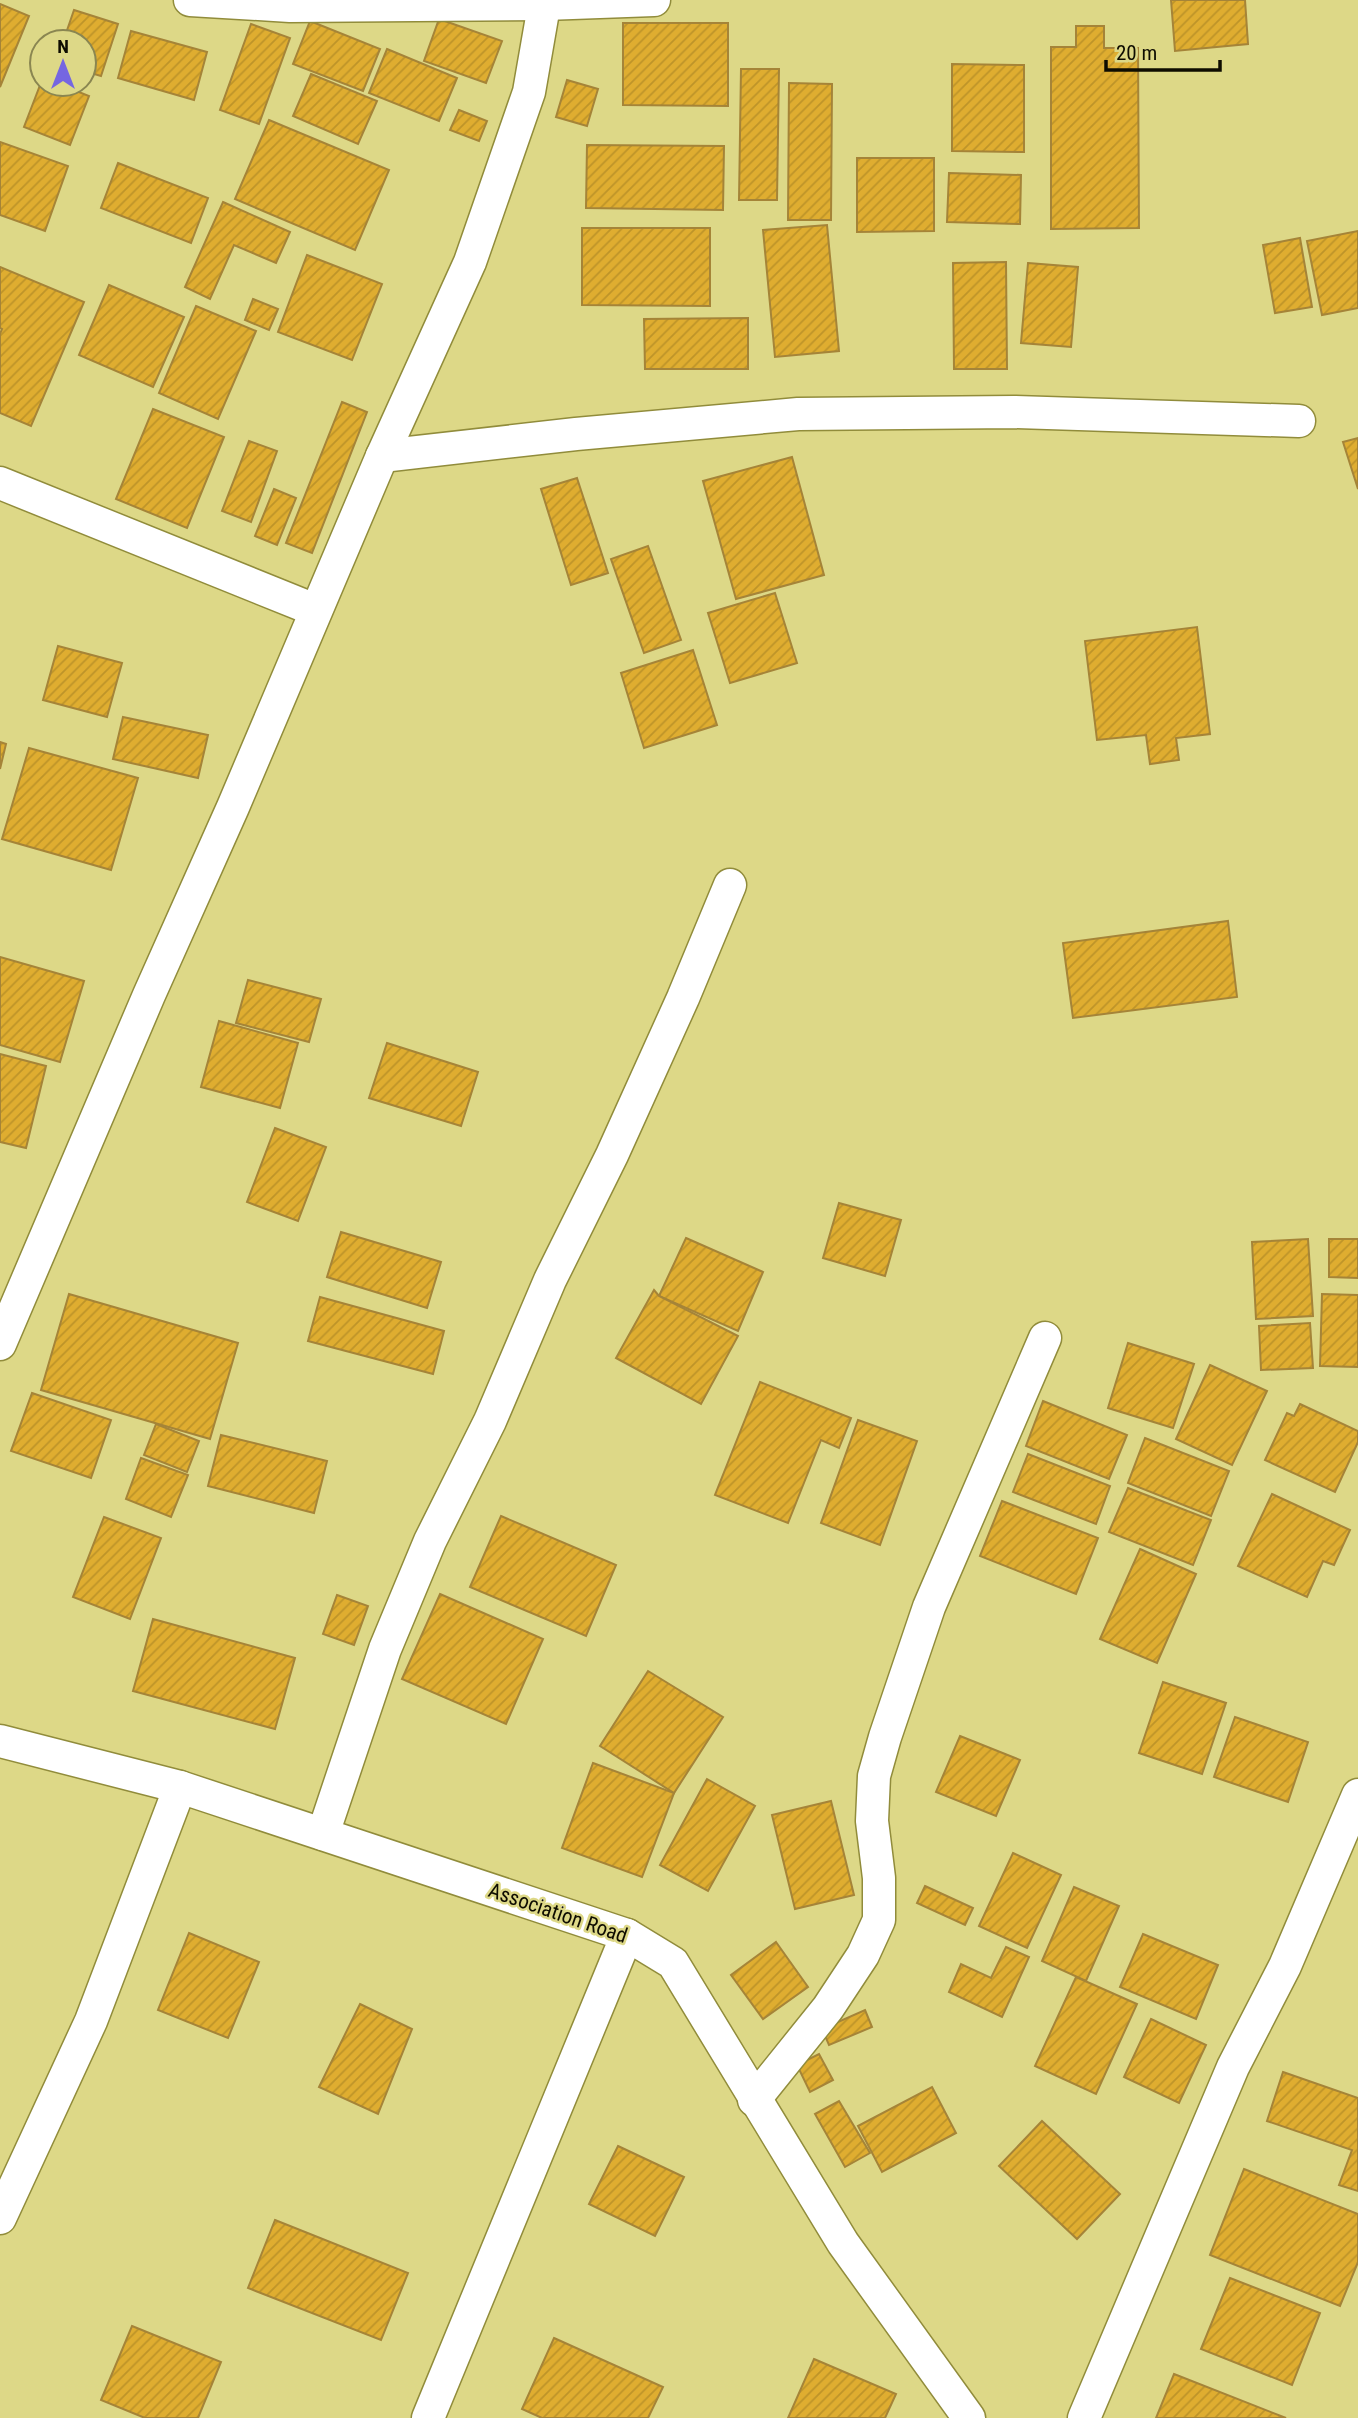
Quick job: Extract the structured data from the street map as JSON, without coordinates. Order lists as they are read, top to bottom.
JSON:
{
  "streets": {
    "street": ["Association Road"]
  },
  "scale_bar": "20 m",
  "north": "top"
}
